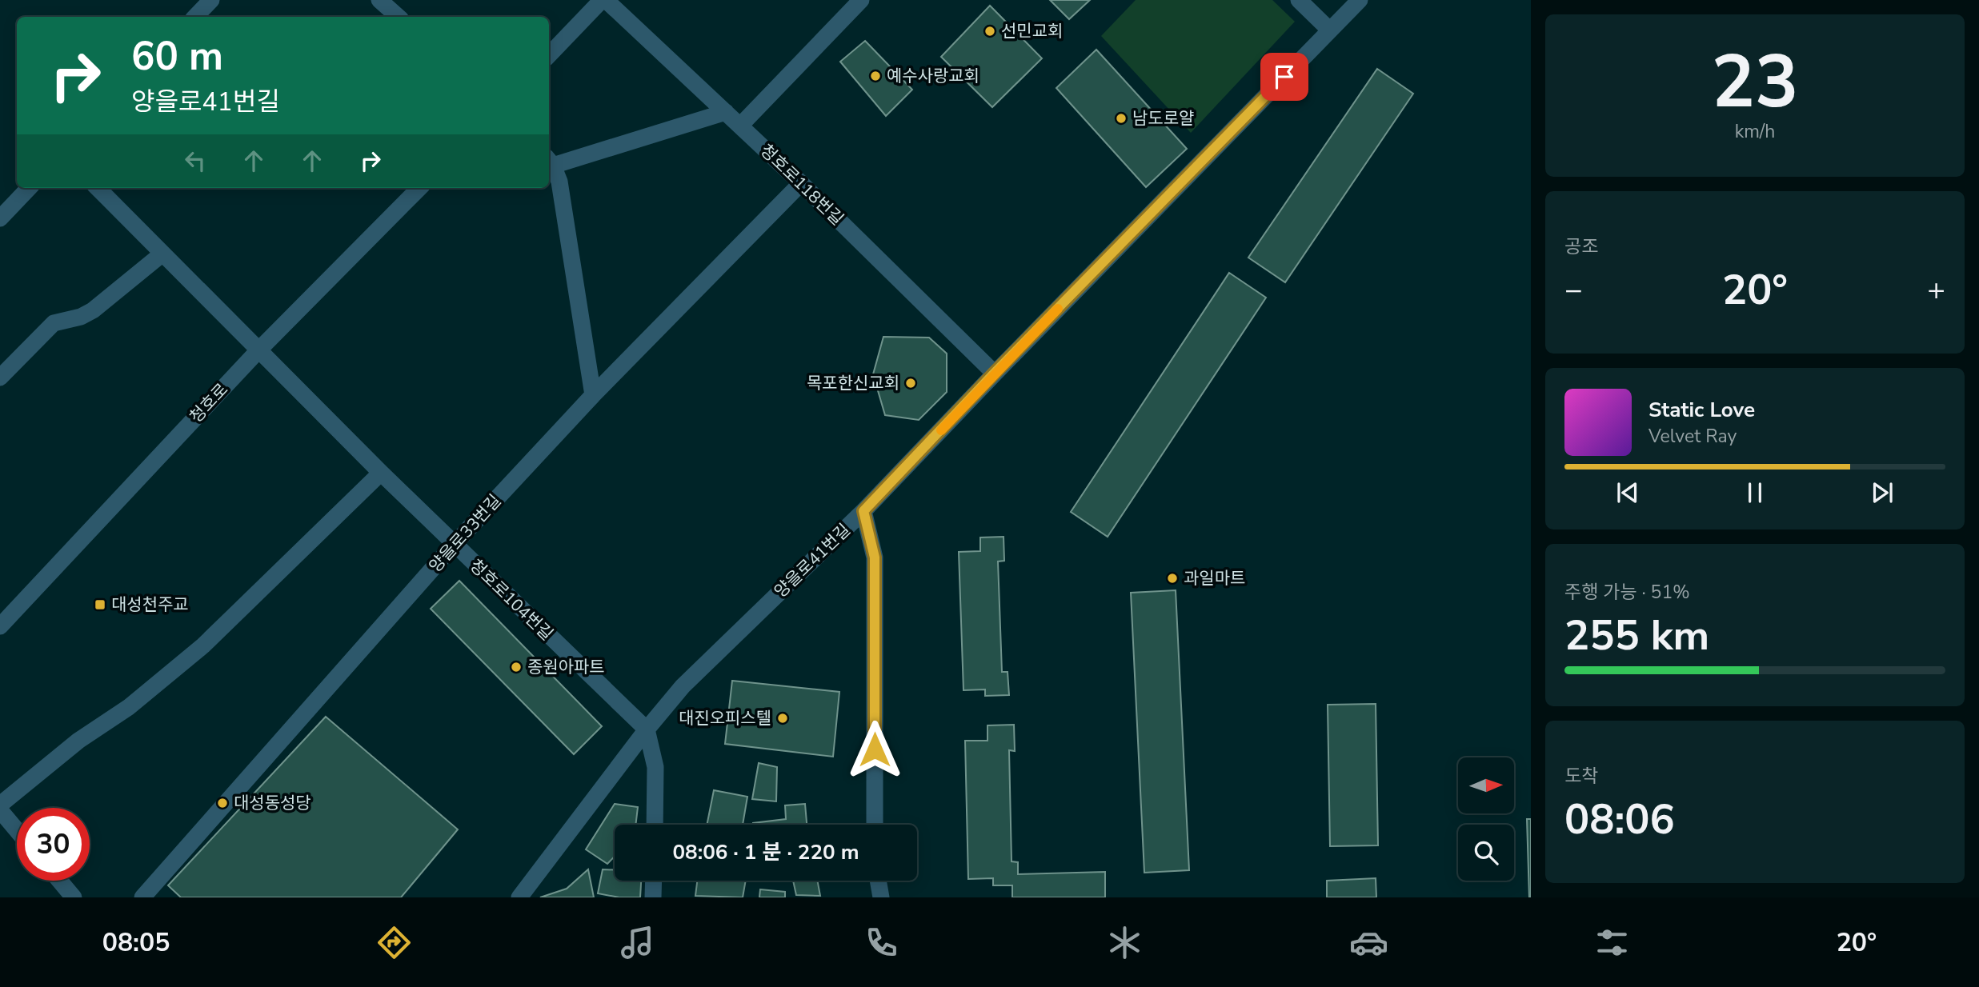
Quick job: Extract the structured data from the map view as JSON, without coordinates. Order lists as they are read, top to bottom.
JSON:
{
  "streets": {
    "street": [
      "청호로118번길",
      "청호로",
      "양을로33번길",
      "양을로41번길",
      "청호로104번길"
    ]
  },
  "crossings": [
    ["청호로118번길", "양을로33번길"],
    ["청호로118번길", "양을로41번길"],
    ["청호로", "청호로104번길"],
    ["양을로33번길", "청호로104번길"],
    ["양을로41번길", "청호로104번길"]
  ],
  "places": {
    "other": [
      "선민교회",
      "예수사랑교회",
      "남도로얄",
      "목포한신교회",
      "과일마트",
      "종원아파트",
      "대진오피스텔",
      "대성동성당"
    ],
    "transit": ["대성천주교"]
  },
  "north": "right",
  "page": {
    "tile": [
      ["23", "km/h"],
      "공조",
      ["주행 가능 · 51%", "255 km"],
      ["도착", "08:06"]
    ],
    "turn": ["60 m", "양을로41번길"],
    "heat": ["−", "20°", "+"],
    "song": ["Static Love", "Velvet Ray"],
    "limit": "30",
    "trip": "08:06 · 1 분 · 220 m",
    "tabs": ["08:05", "20°"]
  }
}
